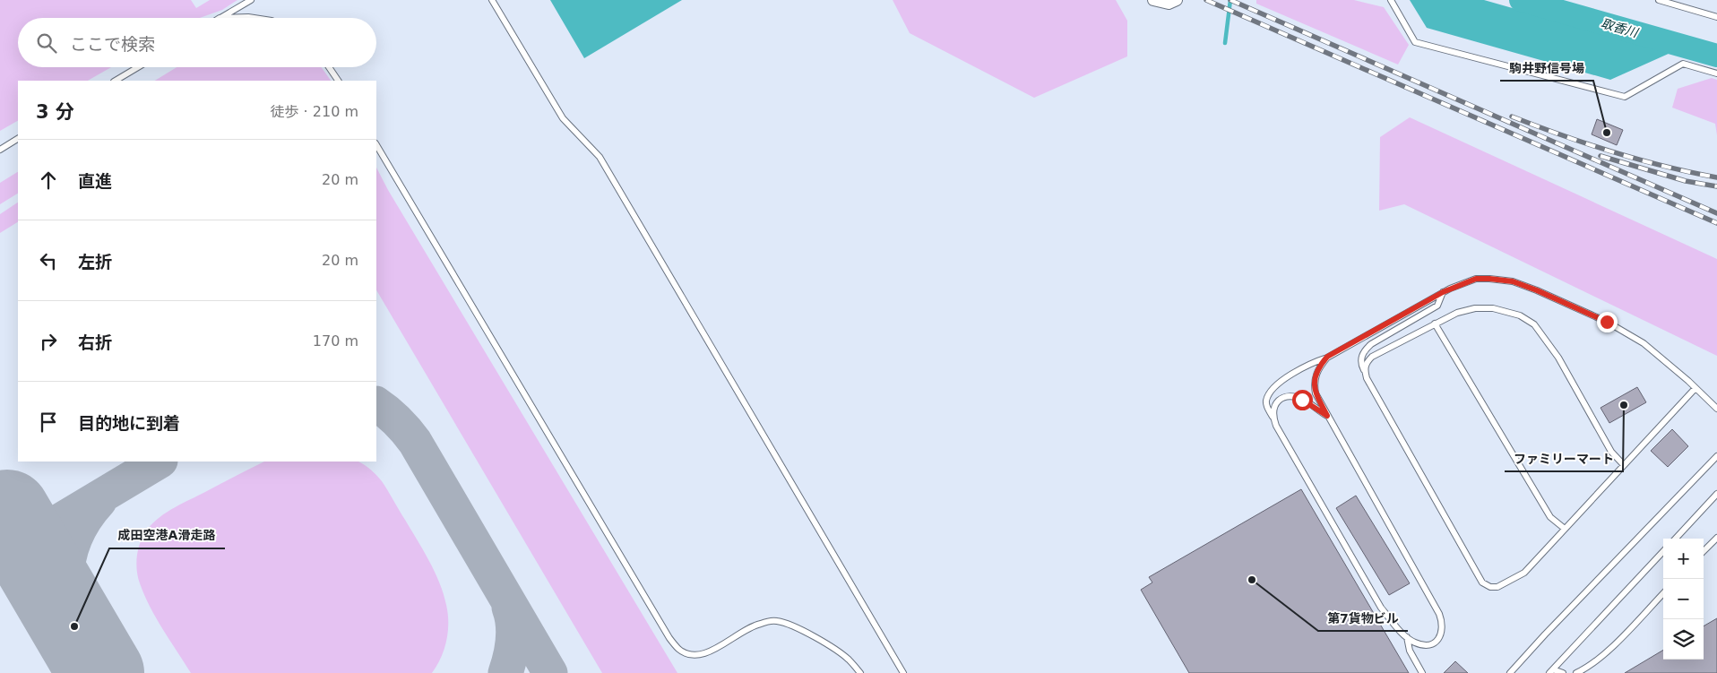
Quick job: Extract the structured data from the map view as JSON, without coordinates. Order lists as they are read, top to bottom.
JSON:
{
  "water": ["取香川"],
  "places": [
    "駒井野信号場",
    "ファミリーマート",
    "第7貨物ビル",
    "成田空港A滑走路"
  ],
  "page": {
    "search": "ここで検索",
    "heading": ["3 分", "徒歩 · 210 m"],
    "list": [
      ["直進", "20 m"],
      ["左折", "20 m"],
      ["右折", "170 m"],
      "目的地に到着"
    ],
    "map_buttons": ["+", "−"]
  }
}
